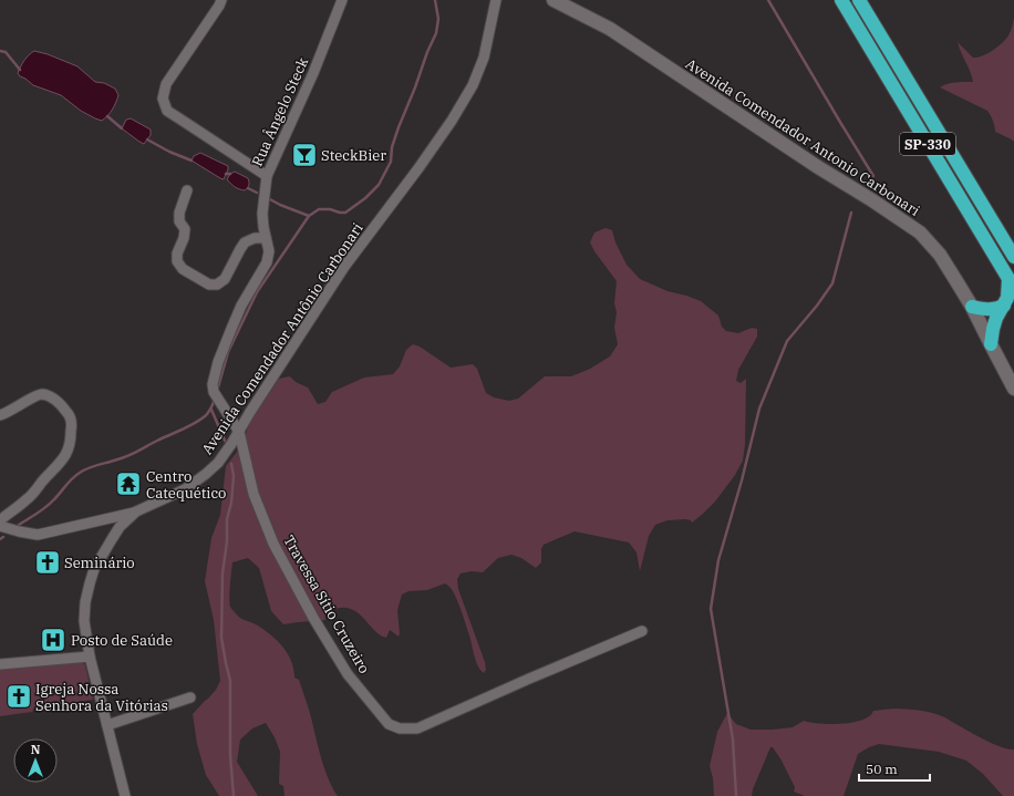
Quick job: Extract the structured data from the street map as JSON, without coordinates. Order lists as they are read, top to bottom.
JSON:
{
  "streets": {
    "highway": ["SP-330"],
    "main road": ["Avenida Comendador Antonio Carbonari"],
    "street": ["Rua Ângelo Steck", "Avenida Comendador Antônio Carbonari", "Travessa Sítio Cruzeiro"]
  },
  "crossings": [
    ["Rua Ângelo Steck", "Avenida Comendador Antônio Carbonari"],
    ["Rua Ângelo Steck", "Travessa Sítio Cruzeiro"],
    ["Avenida Comendador Antônio Carbonari", "Travessa Sítio Cruzeiro"]
  ],
  "places": {
    "bar": ["SteckBier"],
    "temple": ["Centro Catequético"],
    "church": ["Seminário", "Igreja Nossa Senhora da Vitórias"],
    "hospital": ["Posto de Saúde"]
  },
  "scale_bar": "50 m",
  "north": "top"
}
